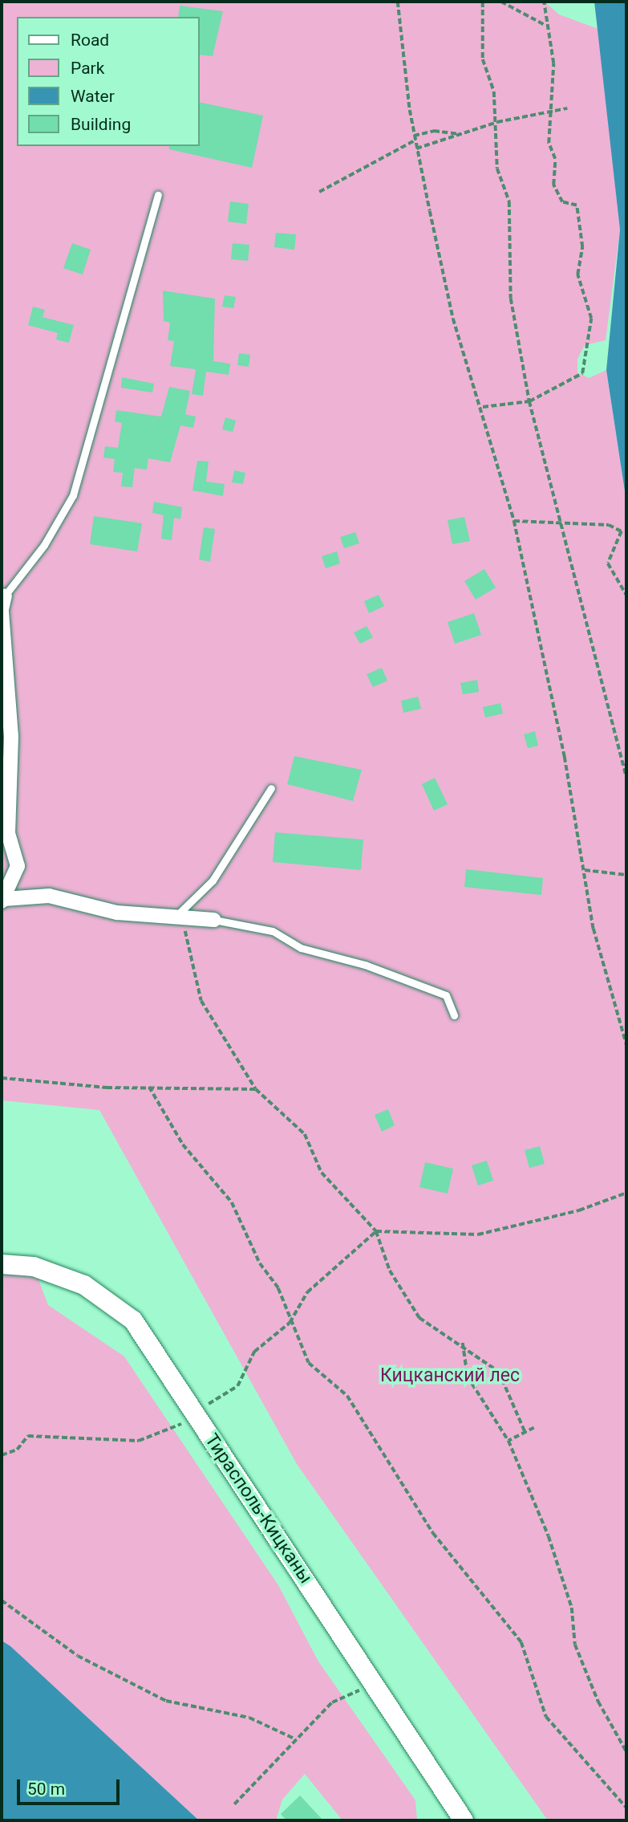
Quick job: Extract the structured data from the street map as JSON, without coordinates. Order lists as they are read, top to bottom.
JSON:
{
  "streets": {
    "street": ["Тирасполь-Кицканы"]
  },
  "parks": ["Кицканский лес"],
  "legend": [
    "Road",
    "Park",
    "Water",
    "Building"
  ],
  "scale_bar": "50 m"
}
